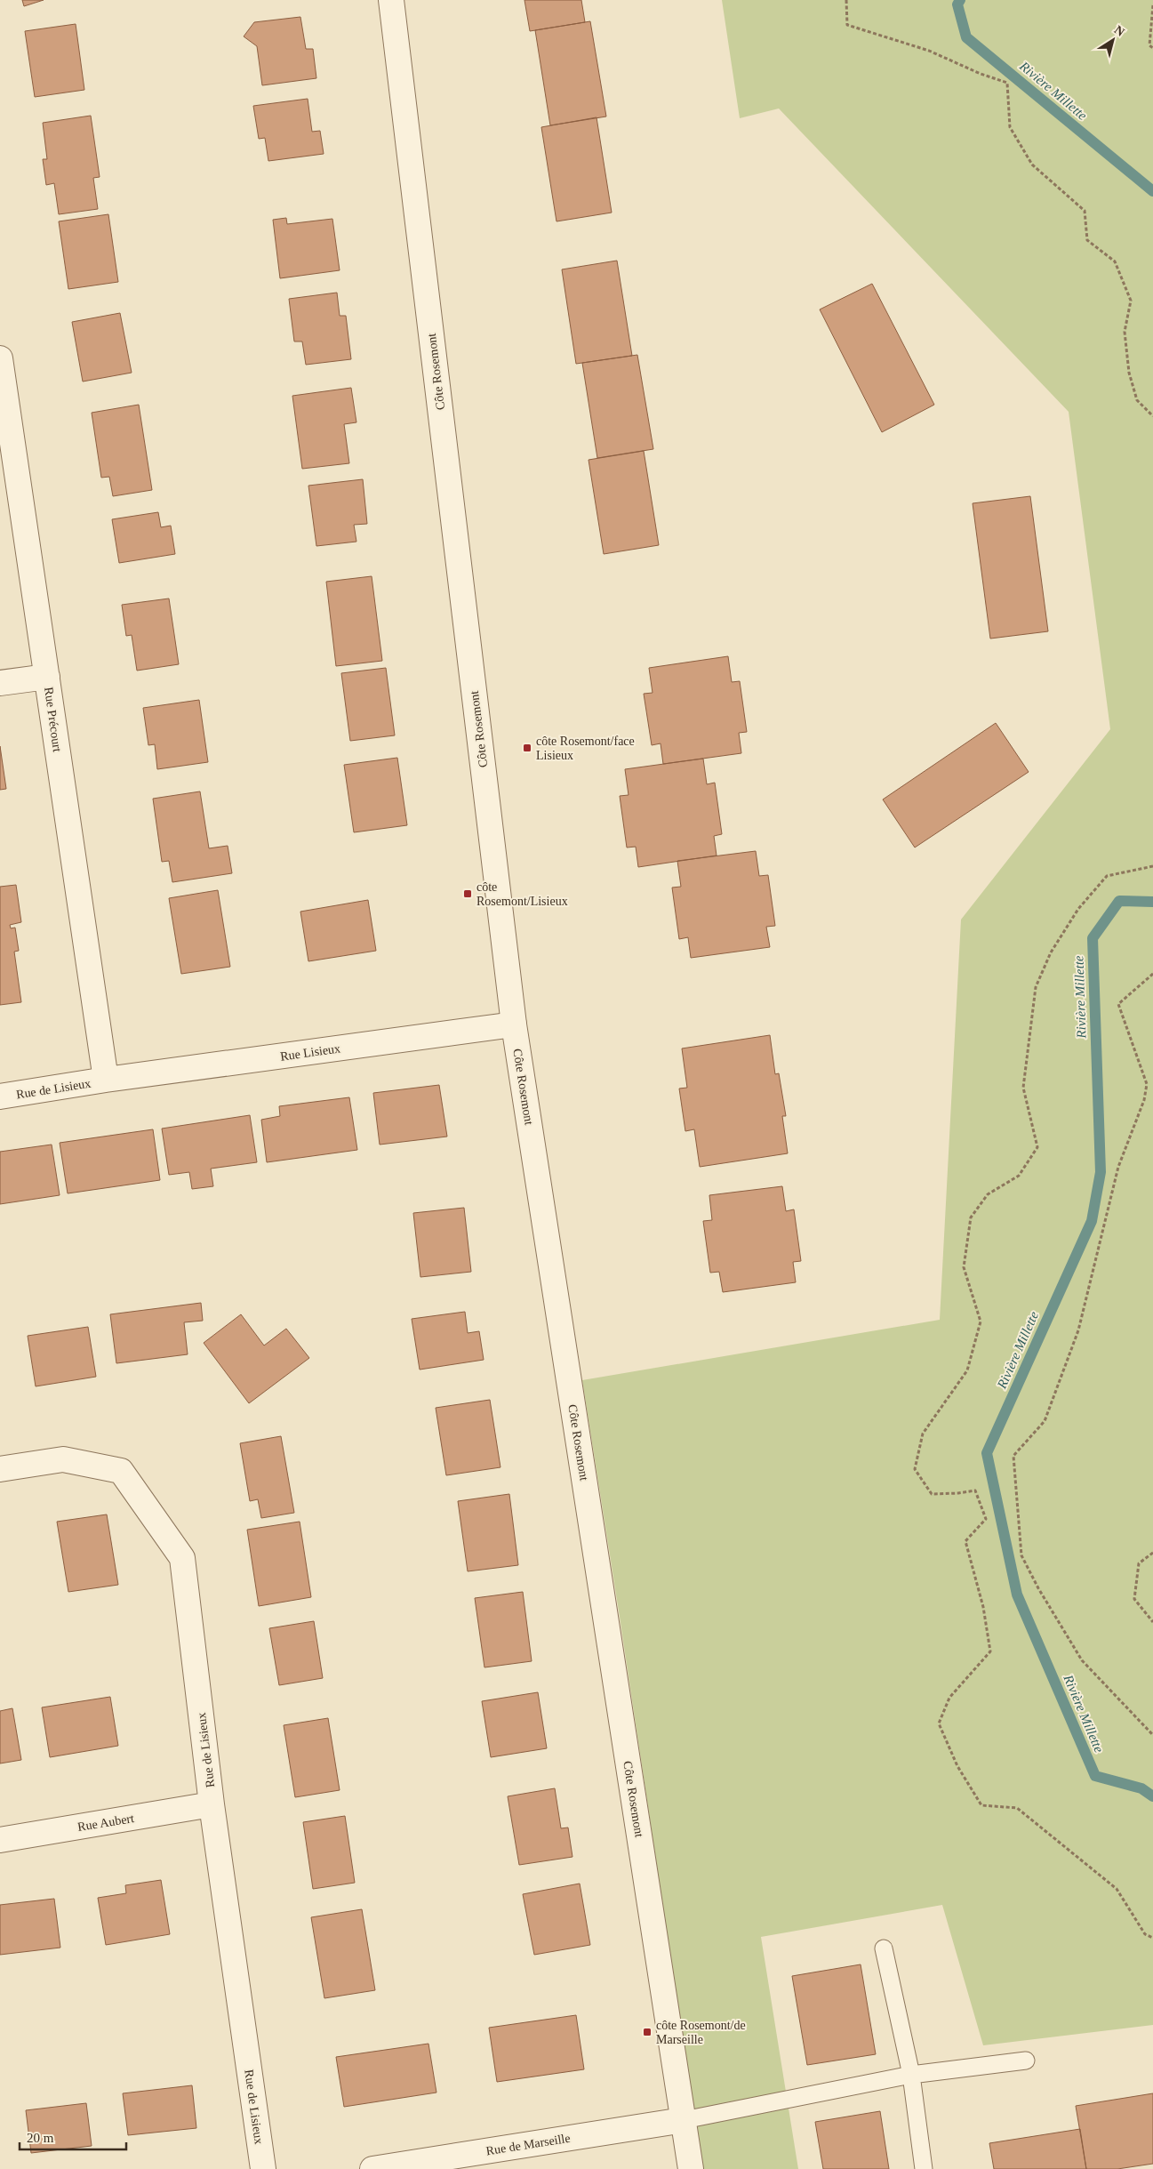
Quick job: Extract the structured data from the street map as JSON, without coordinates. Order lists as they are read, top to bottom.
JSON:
{
  "streets": {
    "street": [
      "Côte Rosemont",
      "Rue Précourt",
      "Rue Lisieux",
      "Rue de Lisieux",
      "Rue Aubert",
      "Rue de Marseille"
    ]
  },
  "crossings": [
    ["Côte Rosemont", "Rue Lisieux"],
    ["Côte Rosemont", "Rue de Marseille"],
    ["Rue Précourt", "Rue Lisieux"],
    ["Rue Précourt", "Rue de Lisieux"],
    ["Rue Lisieux", "Rue de Lisieux"],
    ["Rue de Lisieux", "Rue Aubert"]
  ],
  "water": ["Rivière Millette"],
  "places": {
    "transit": ["côte Rosemont/face Lisieux", "côte Rosemont/Lisieux", "côte Rosemont/de Marseille"]
  },
  "scale_bar": "20 m",
  "north": "top right"
}
